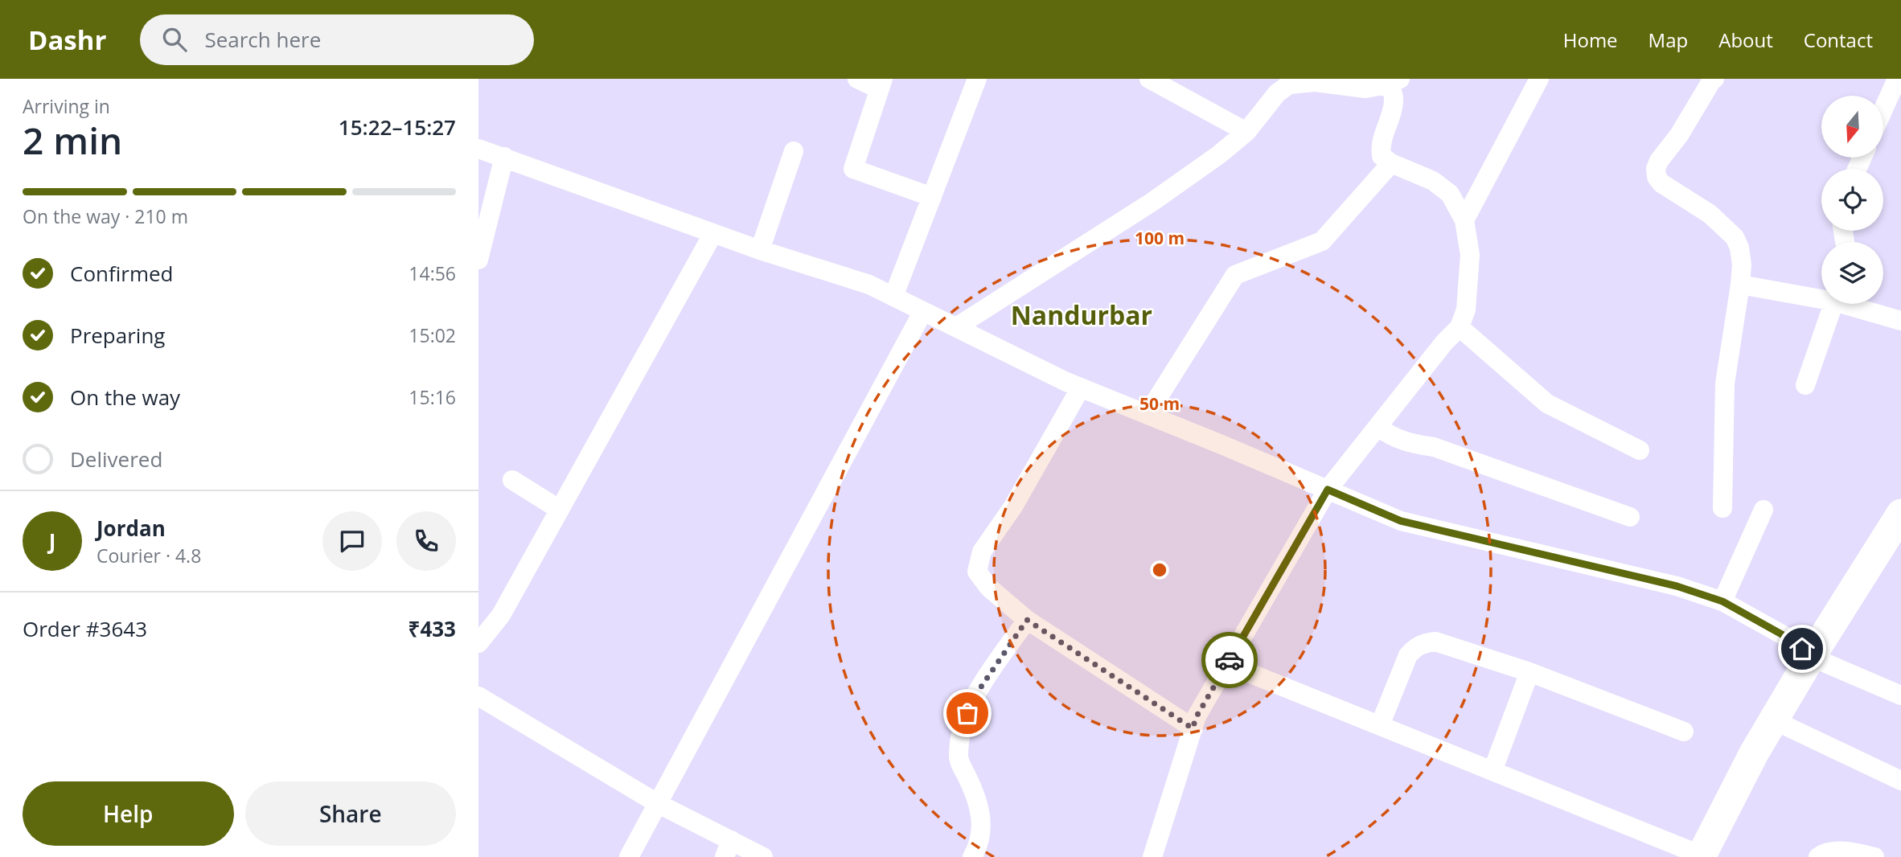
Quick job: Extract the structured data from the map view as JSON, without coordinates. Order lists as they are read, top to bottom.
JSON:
{
  "districts": ["Nandurbar"],
  "north": "bottom",
  "page": {
    "header": "Dashr",
    "search": "Search here",
    "nav": [
      "Home",
      "Map",
      "About",
      "Contact"
    ],
    "heading": ["2 min", "Arriving in", "15:22–15:27"],
    "panel": [
      "Jordan",
      "Courier · 4.8",
      "Order #3643",
      "₹433"
    ],
    "bar": "On the way · 210 m",
    "list": [
      ["Confirmed", "14:56"],
      ["Preparing", "15:02"],
      ["On the way", "15:16"],
      "Delivered"
    ],
    "round": "J",
    "buttons": ["Help", "Share"]
  },
  "rings": ["100 m", "50 m"]
}
